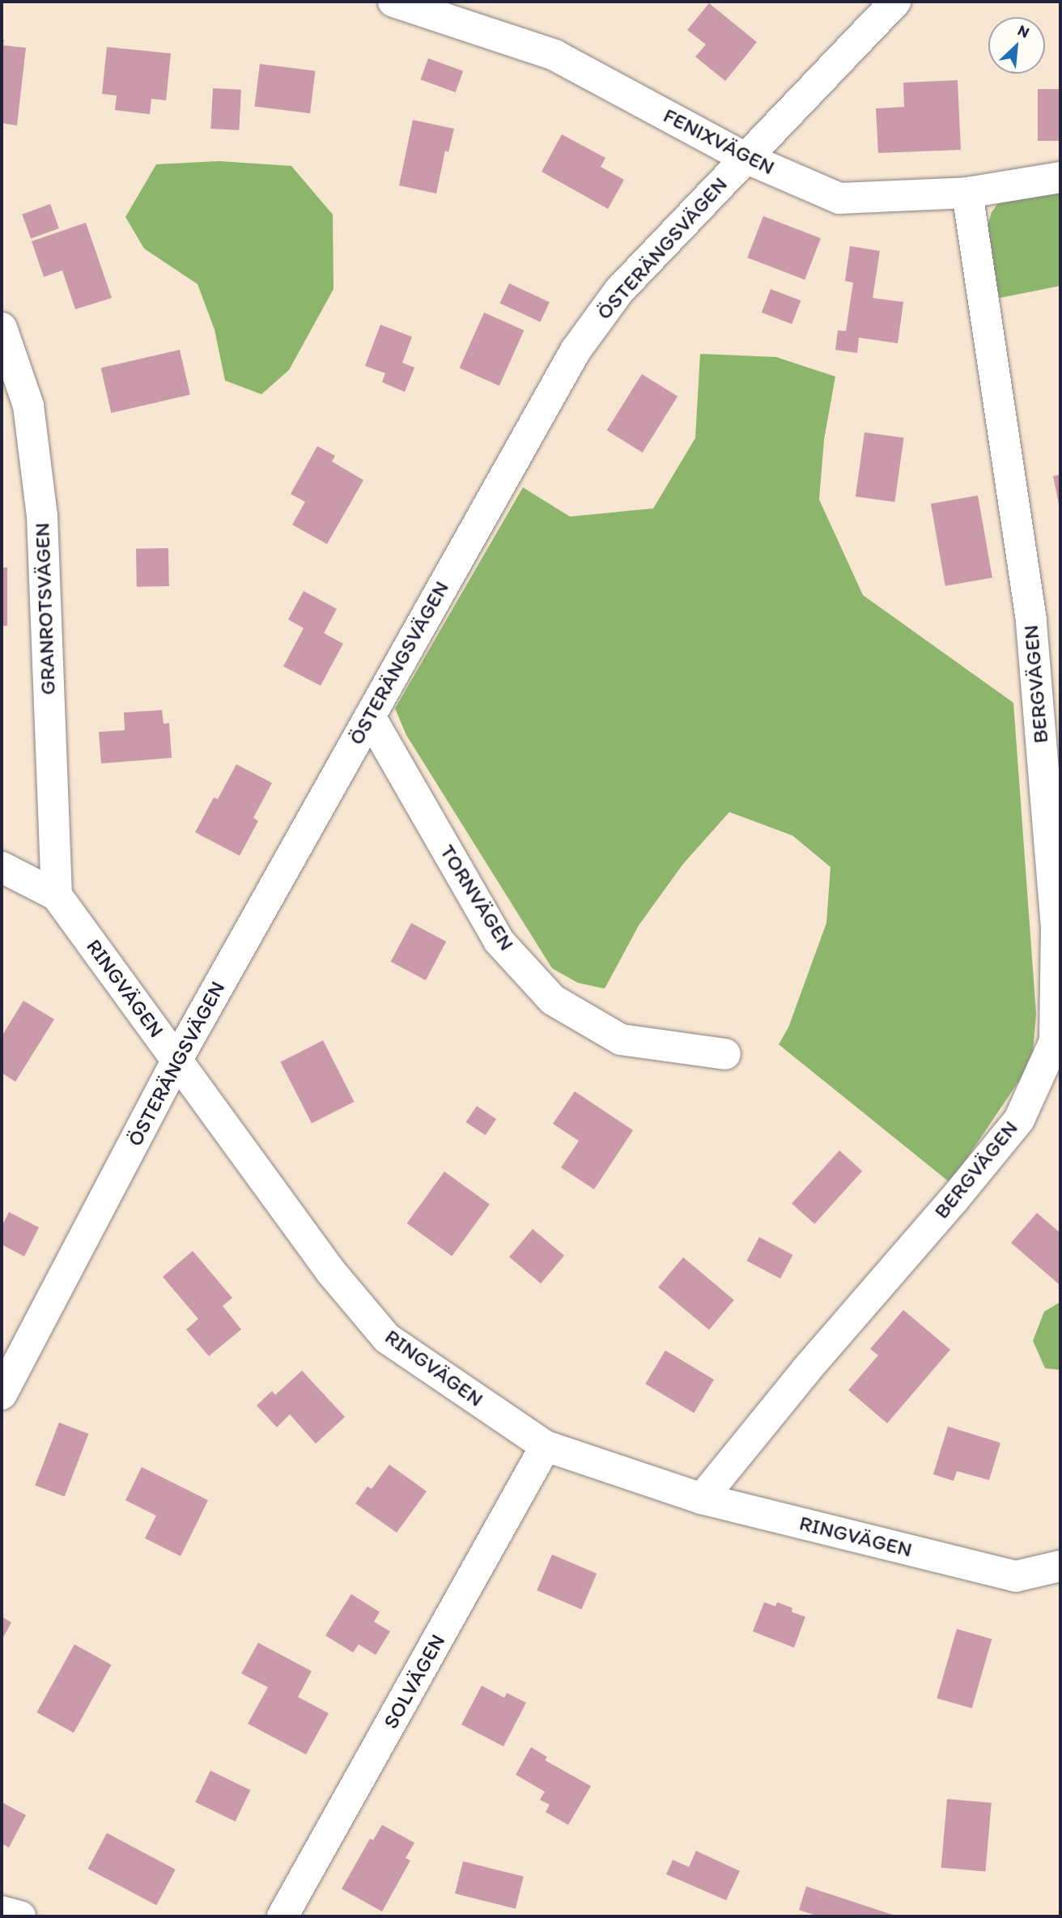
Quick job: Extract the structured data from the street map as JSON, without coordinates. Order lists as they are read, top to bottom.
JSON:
{
  "streets": {
    "street": [
      "FENIXVÄGEN",
      "ÖSTERÄNGSVÄGEN",
      "GRANROTSVÄGEN",
      "BERGVÄGEN",
      "TORNVÄGEN",
      "RINGVÄGEN",
      "SOLVÄGEN"
    ]
  },
  "crossings": [
    ["FENIXVÄGEN", "ÖSTERÄNGSVÄGEN"],
    ["FENIXVÄGEN", "BERGVÄGEN"],
    ["ÖSTERÄNGSVÄGEN", "TORNVÄGEN"],
    ["ÖSTERÄNGSVÄGEN", "RINGVÄGEN"],
    ["GRANROTSVÄGEN", "RINGVÄGEN"],
    ["BERGVÄGEN", "RINGVÄGEN"],
    ["RINGVÄGEN", "SOLVÄGEN"]
  ],
  "north": "top right"
}
